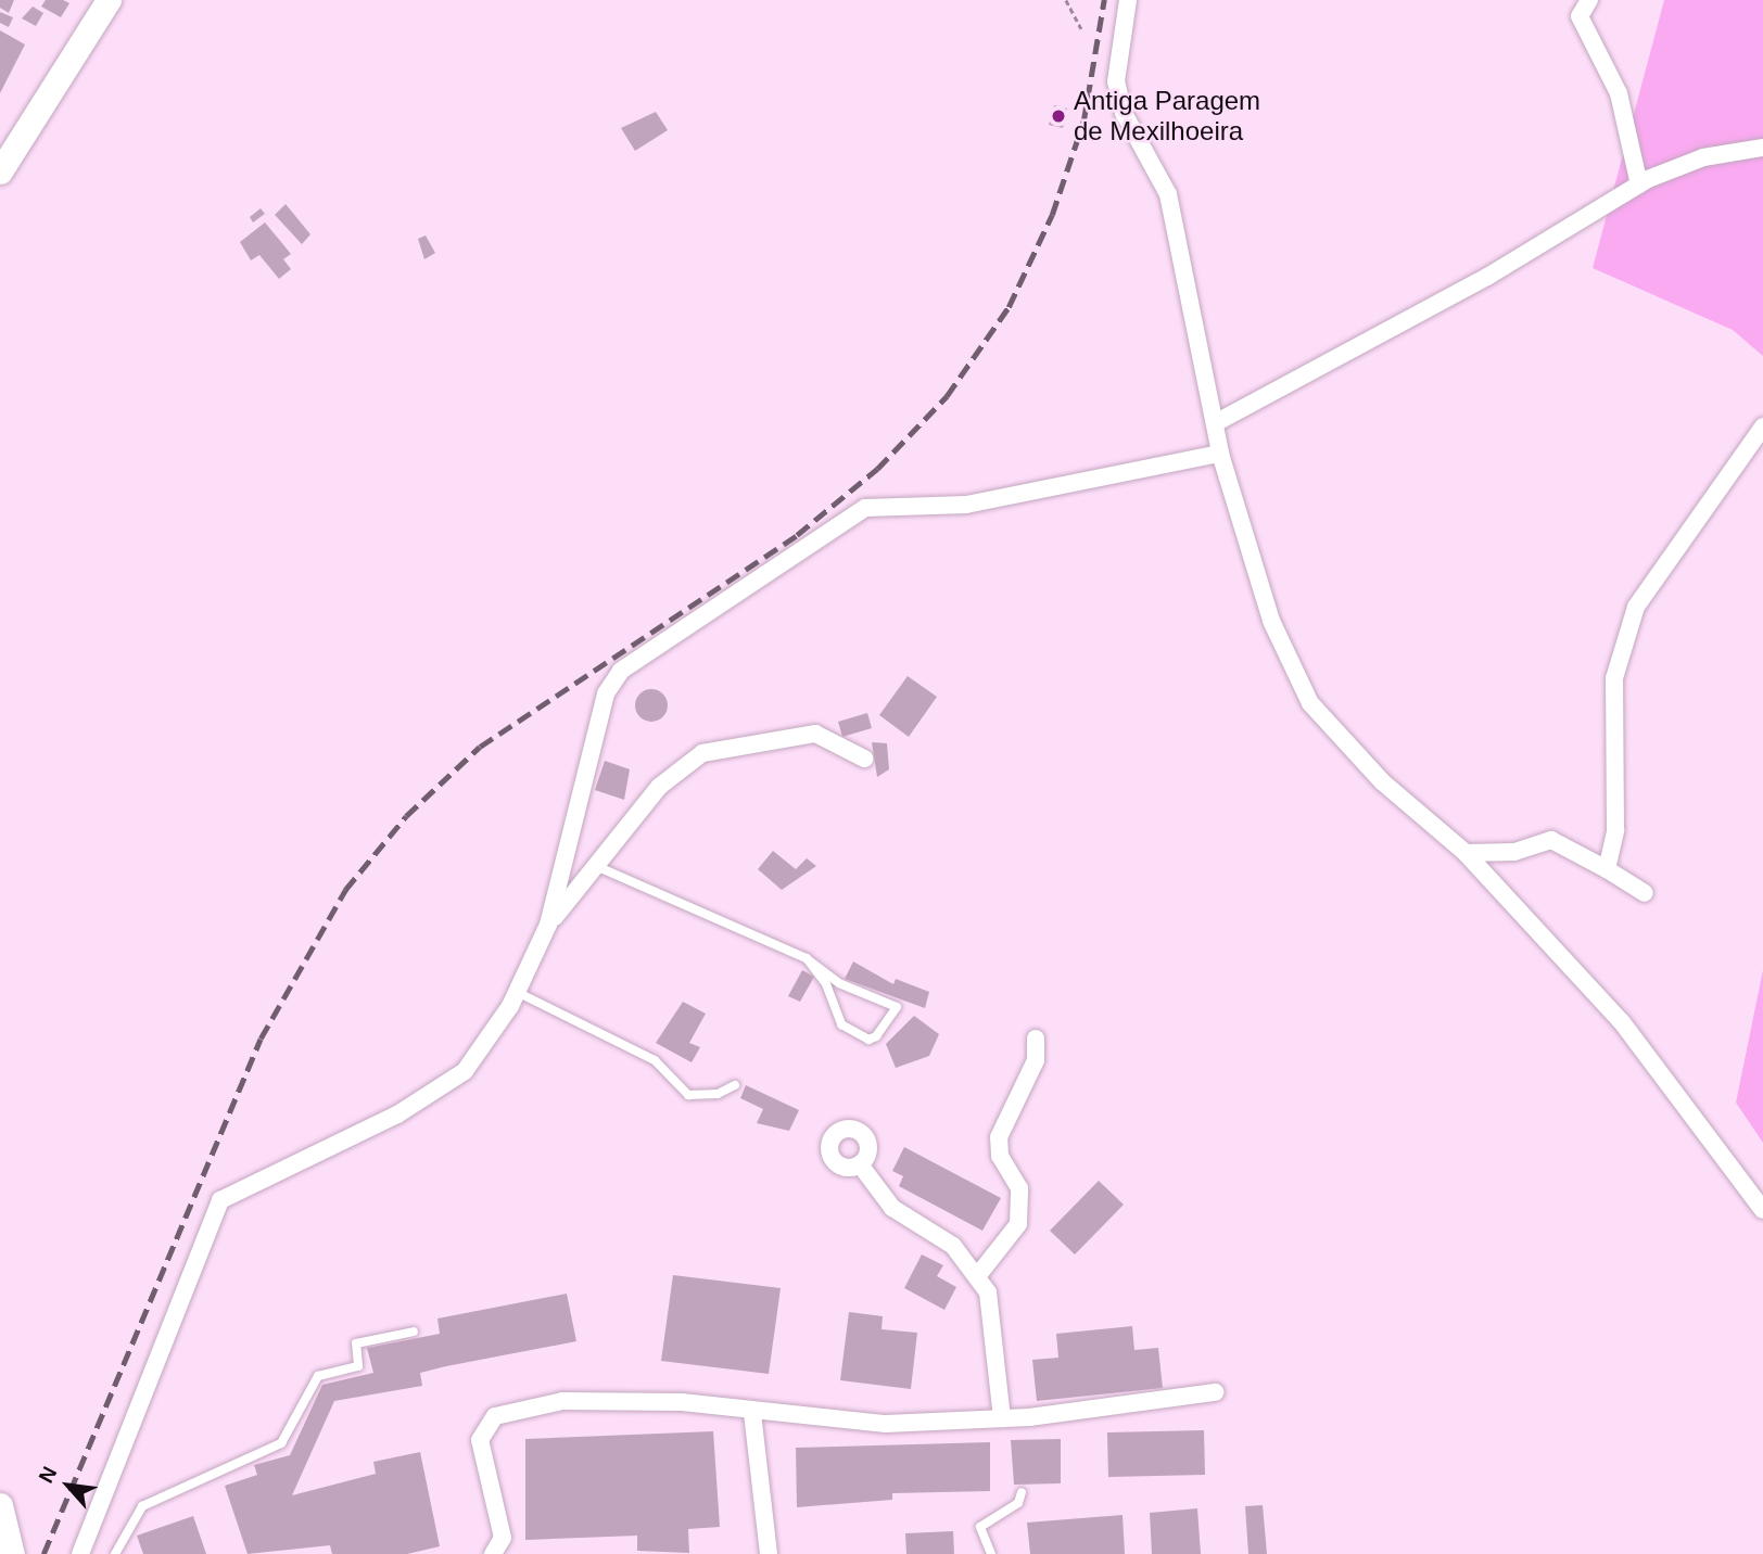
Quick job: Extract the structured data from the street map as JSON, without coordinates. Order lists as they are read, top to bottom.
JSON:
{
  "places": ["Antiga Paragem de Mexilhoeira"],
  "north": "top left"
}
